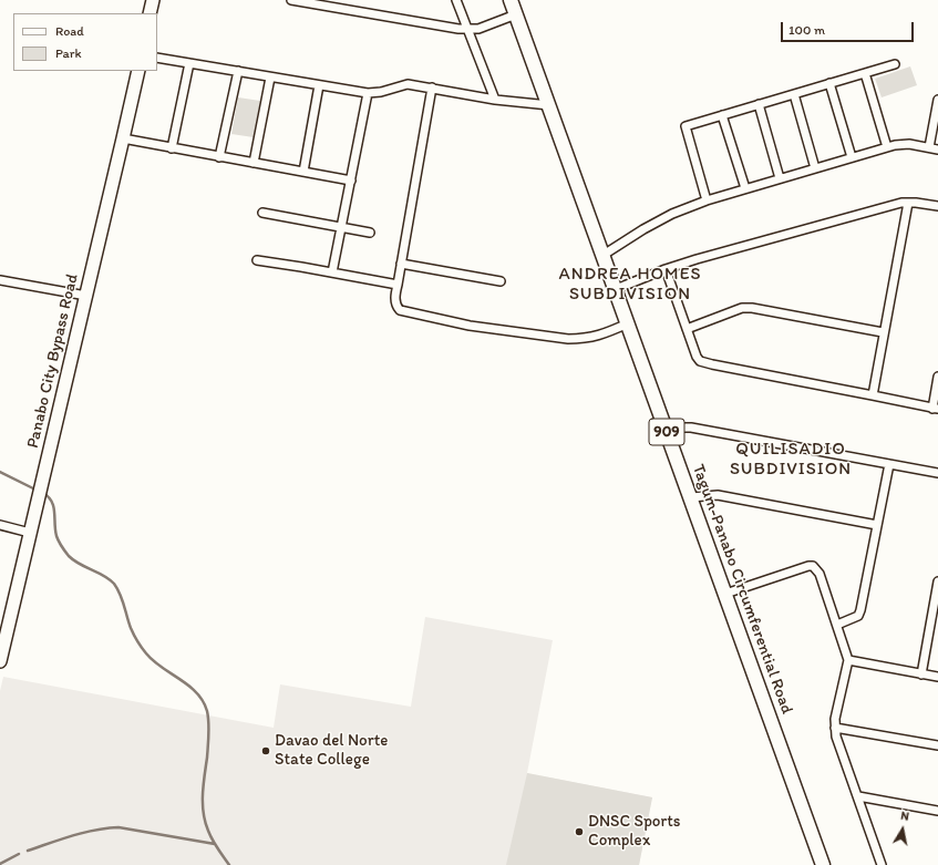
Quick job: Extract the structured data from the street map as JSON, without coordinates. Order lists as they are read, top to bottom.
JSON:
{
  "streets": {
    "main road": ["Panabo City Bypass Road", "909", "Tagum-Panabo Circumferential Road"]
  },
  "districts": ["ANDREA HOMES SUBDIVISION", "QUILISADIO SUBDIVISION"],
  "places": ["Davao del Norte State College", "DNSC Sports Complex"],
  "legend": ["Road", "Park"],
  "scale_bar": "100 m",
  "north": "top"
}
